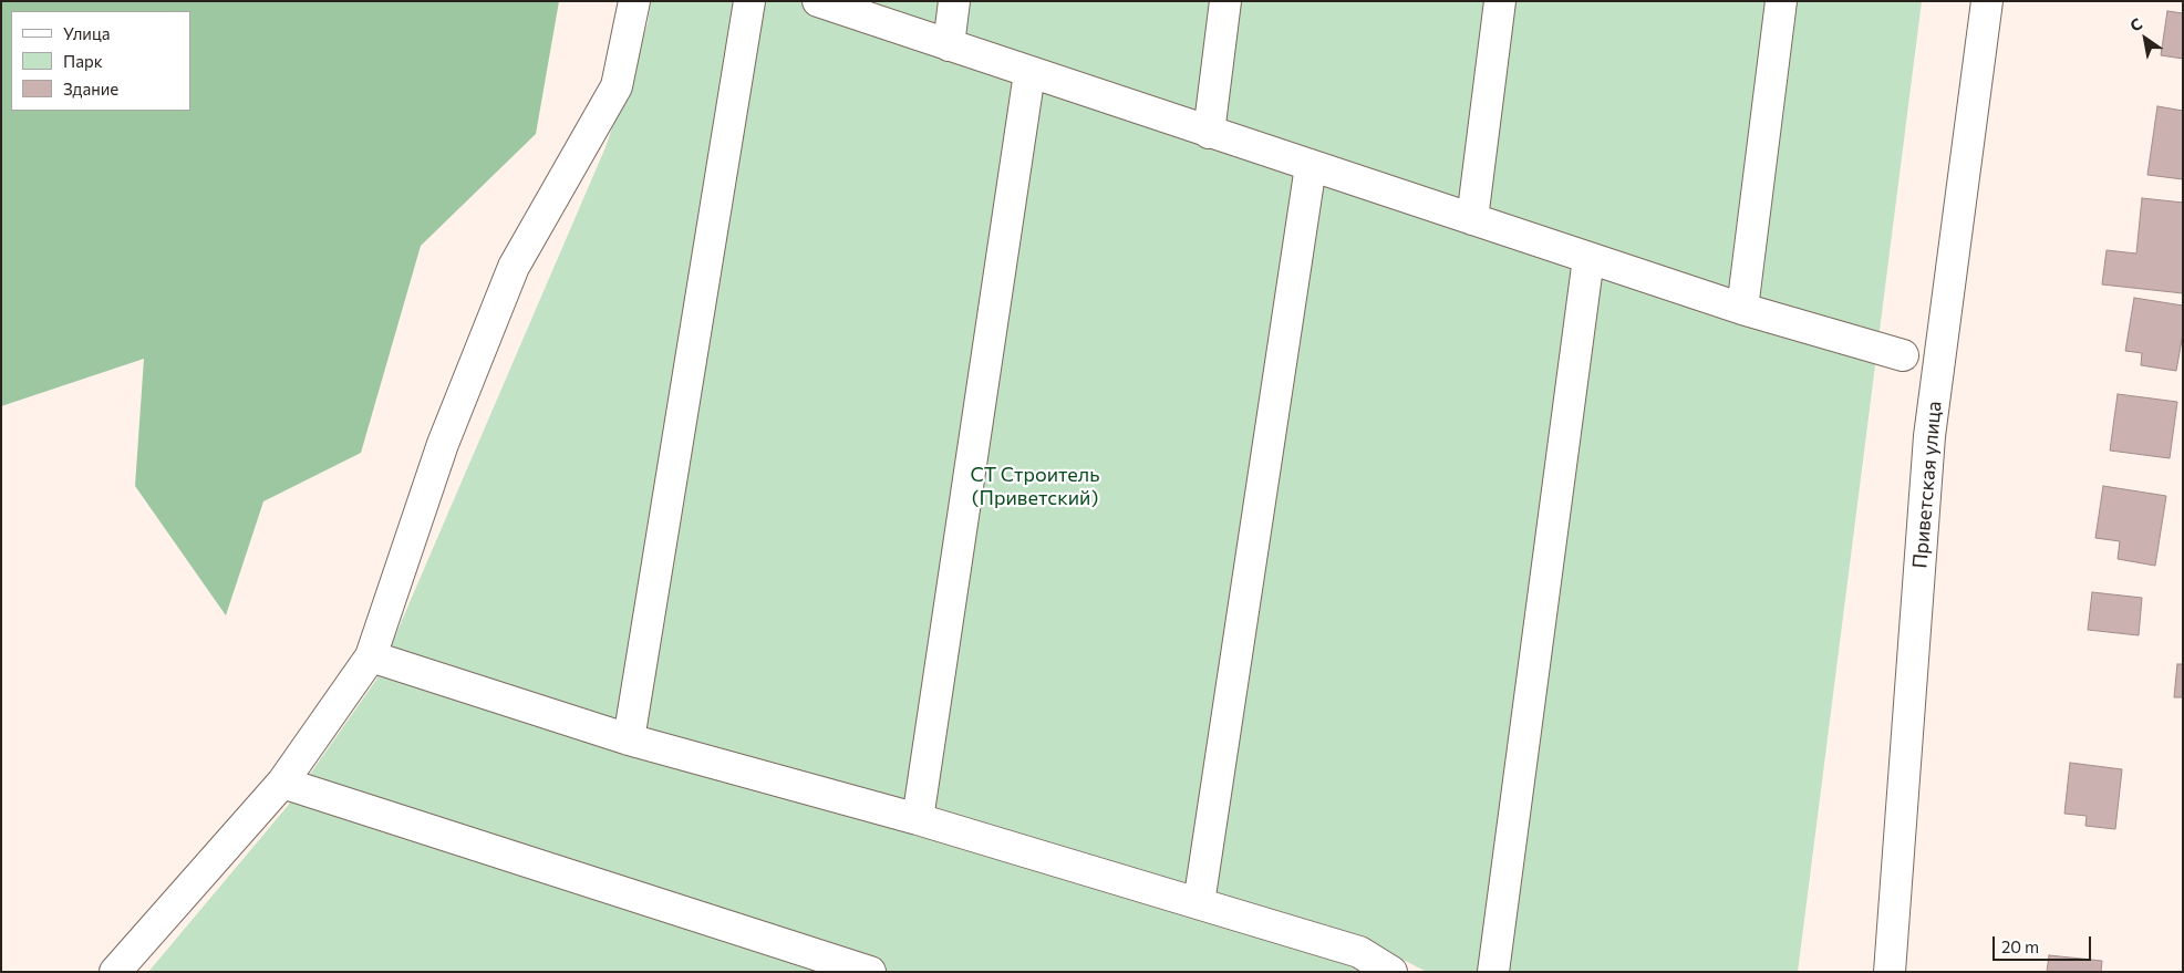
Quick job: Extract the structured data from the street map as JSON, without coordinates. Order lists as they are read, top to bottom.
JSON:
{
  "streets": {
    "street": ["Приветская улица"]
  },
  "parks": ["СТ Строитель (Приветский)"],
  "legend": ["Улица", "Парк", "Здание"],
  "scale_bar": "20 m",
  "north": "top left"
}
